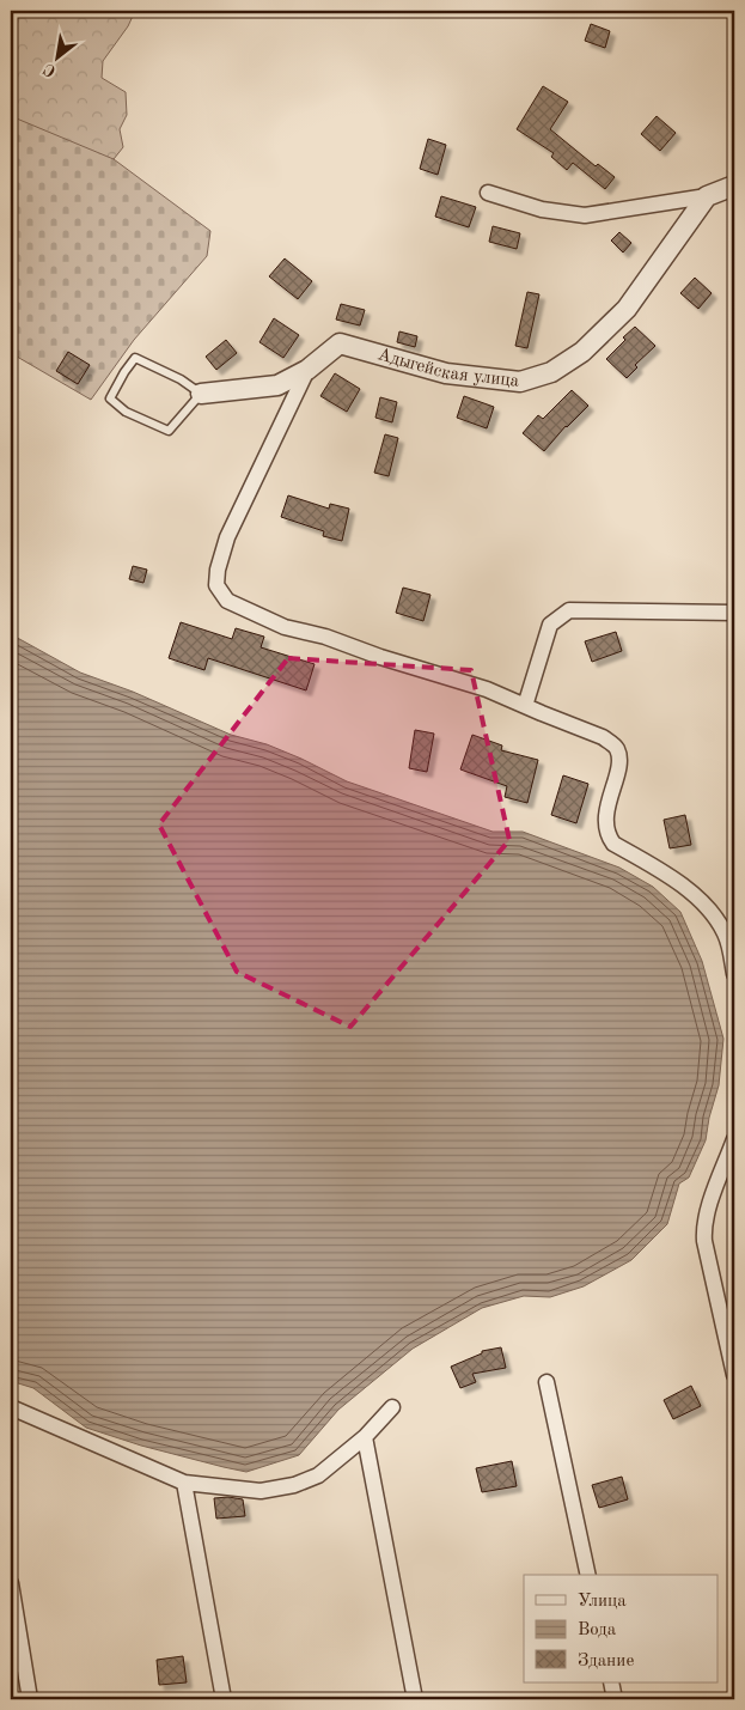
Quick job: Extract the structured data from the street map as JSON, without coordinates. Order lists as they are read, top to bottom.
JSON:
{
  "streets": {
    "street": ["Адыгейская улица"]
  },
  "legend": ["Улица", "Вода", "Здание"],
  "north": "bottom left"
}
